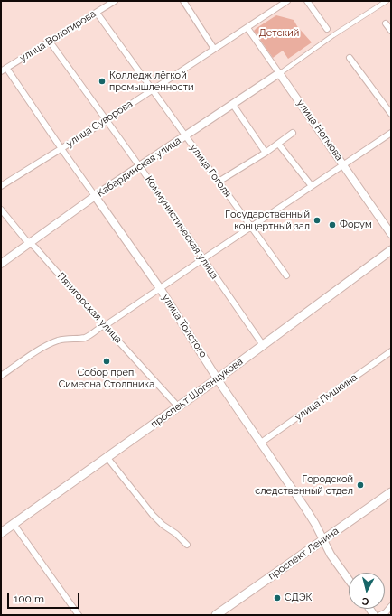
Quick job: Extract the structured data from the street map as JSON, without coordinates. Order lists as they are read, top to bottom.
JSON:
{
  "streets": {
    "main road": ["проспект Шогенцукова", "проспект Ленина"],
    "street": [
      "улица Вологирова",
      "улица Суворова",
      "улица Ногмова",
      "Кабардинская улица",
      "улица Гоголя",
      "Коммунистическая улица",
      "Пятигорская улица",
      "улица Толстого",
      "улица Пушкина"
    ]
  },
  "crossings": [
    ["улица Вологирова", "улица Гоголя"],
    ["улица Вологирова", "Коммунистическая улица"],
    ["улица Вологирова", "улица Толстого"],
    ["улица Суворова", "улица Ногмова"],
    ["улица Суворова", "улица Гоголя"],
    ["улица Суворова", "Коммунистическая улица"],
    ["улица Суворова", "улица Толстого"],
    ["улица Ногмова", "Кабардинская улица"],
    ["Кабардинская улица", "улица Гоголя"],
    ["Кабардинская улица", "Коммунистическая улица"],
    ["Кабардинская улица", "Пятигорская улица"],
    ["Кабардинская улица", "улица Толстого"],
    ["Коммунистическая улица", "проспект Шогенцукова"],
    ["Пятигорская улица", "проспект Шогенцукова"],
    ["улица Толстого", "проспект Шогенцукова"],
    ["улица Толстого", "улица Пушкина"],
    ["улица Толстого", "проспект Ленина"]
  ],
  "parks": ["Детский"],
  "places": [
    "Колледж лёгкой промышленности",
    "Государственный концертный зал",
    "Форум",
    "Собор преп. Симеона Столпника",
    "Городской следственный отдел",
    "СДЭК"
  ],
  "scale_bar": "100 m",
  "north": "bottom"
}
